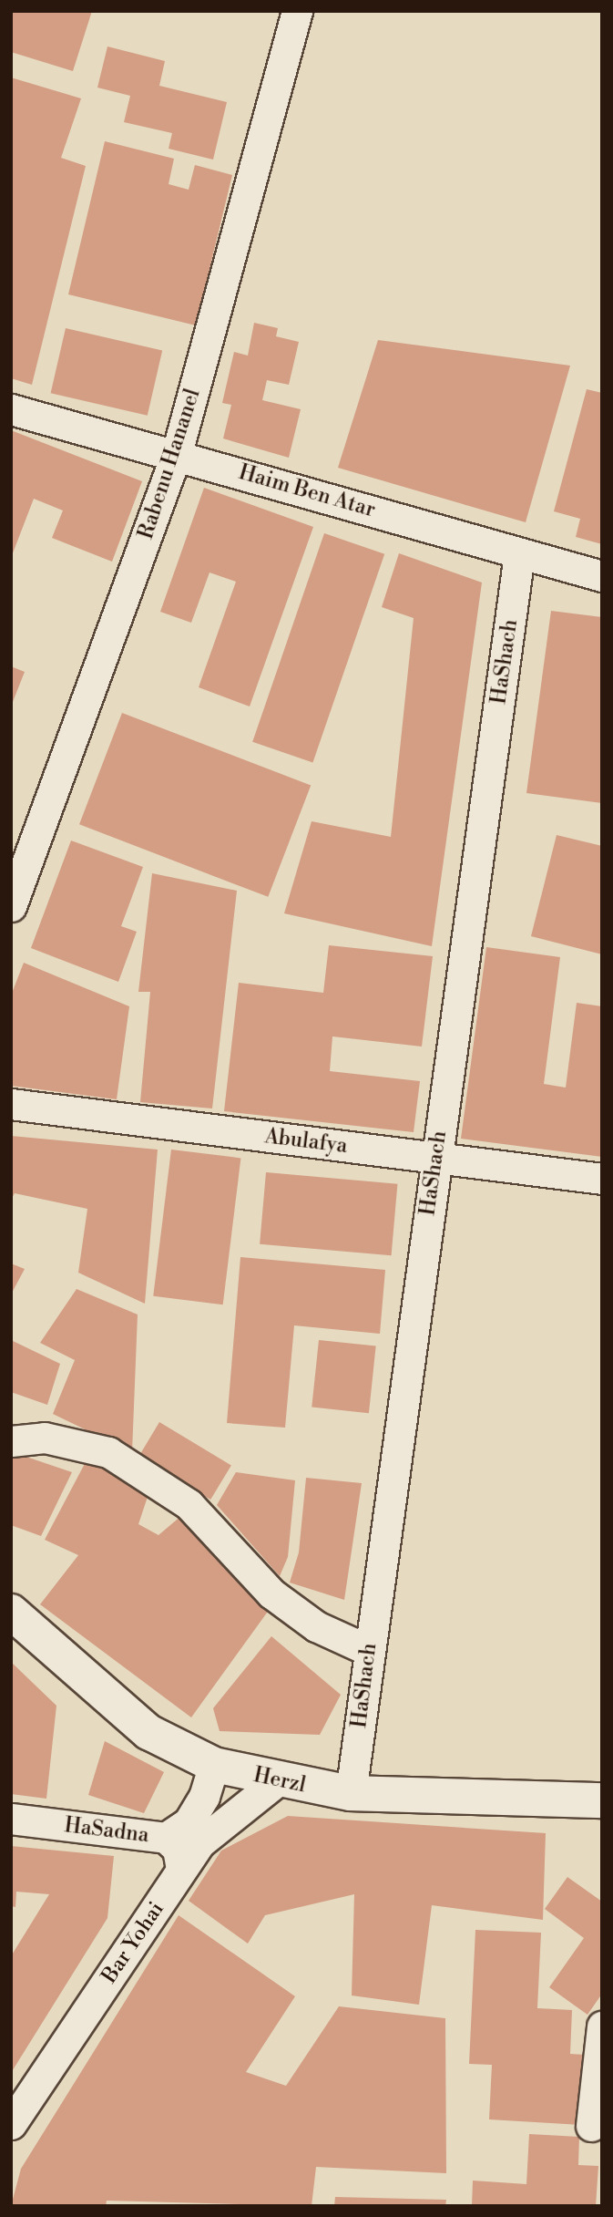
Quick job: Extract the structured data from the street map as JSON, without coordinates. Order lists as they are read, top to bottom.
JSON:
{
  "streets": {
    "street": [
      "Rabenu Hananel",
      "Haim Ben Atar",
      "HaShach",
      "Abulafya",
      "Herzl",
      "HaSadna",
      "Bar Yohai"
    ]
  },
  "crossings": [
    ["Rabenu Hananel", "Haim Ben Atar"],
    ["Haim Ben Atar", "HaShach"],
    ["HaShach", "Abulafya"],
    ["HaShach", "Herzl"],
    ["Herzl", "Bar Yohai"],
    ["HaSadna", "Bar Yohai"]
  ]
}
